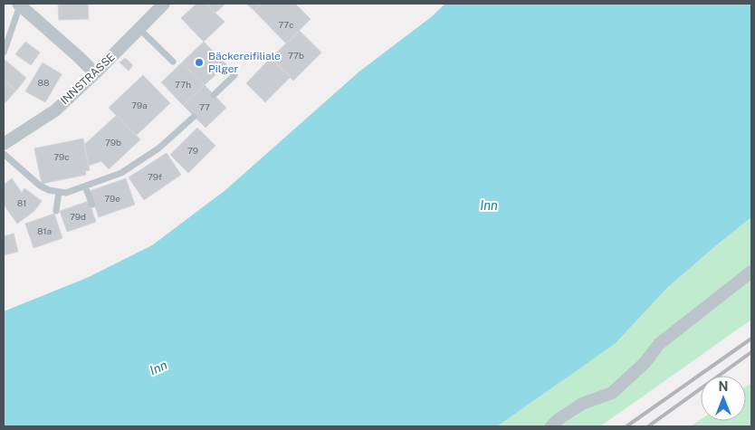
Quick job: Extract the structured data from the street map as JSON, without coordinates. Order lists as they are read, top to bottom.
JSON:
{
  "streets": {
    "street": ["INNSTRASSE"]
  },
  "water": ["Inn"],
  "places": ["Bäckereifiliale Pilger"],
  "house_numbers": [
    "77c",
    "77b",
    "88",
    "77h",
    "79a",
    "77",
    "79b",
    "79",
    "79c",
    "79f",
    "79e",
    "81",
    "79d",
    "81a"
  ],
  "north": "top"
}
